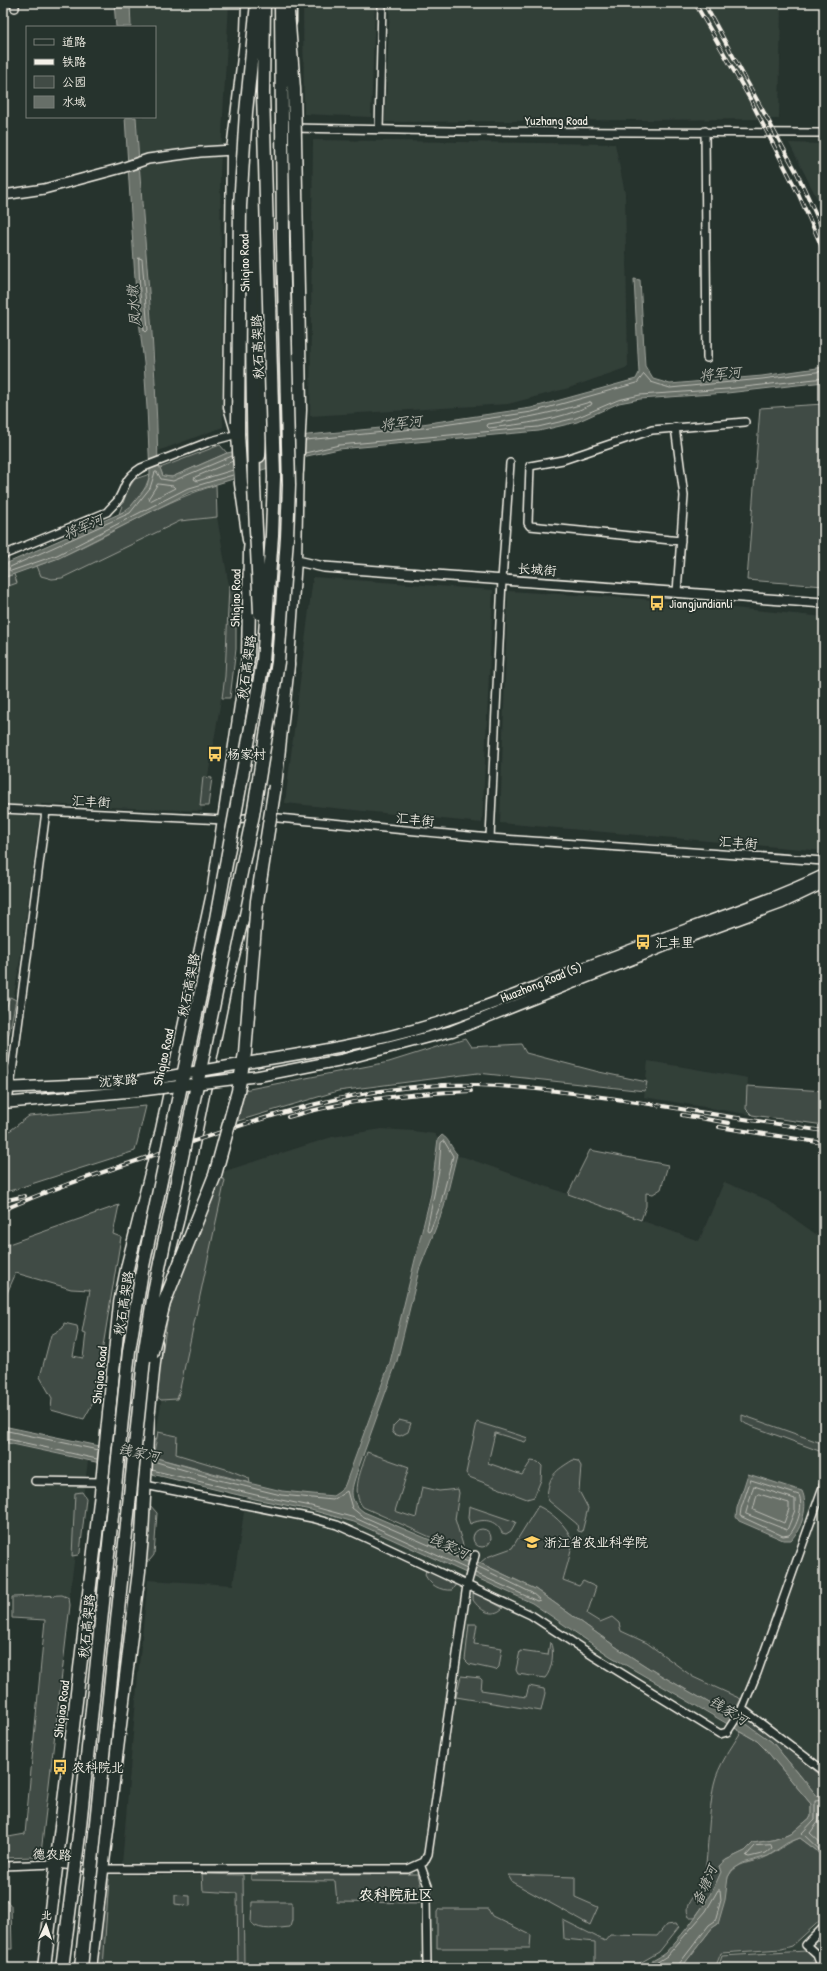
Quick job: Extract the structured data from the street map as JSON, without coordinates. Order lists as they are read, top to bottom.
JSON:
{
  "streets": {
    "main road": [
      "Shiqiao Road",
      "秋石高架路",
      "Huazhong Road (S)",
      "沈家路"
    ],
    "street": [
      "Yuzhang Road",
      "长城街",
      "汇丰街",
      "德农路"
    ]
  },
  "crossings": [
    ["Shiqiao Road", "长城街"],
    ["Shiqiao Road", "汇丰街"],
    ["Shiqiao Road", "德农路"],
    ["Huazhong Road (S)", "沈家路"]
  ],
  "districts": ["农科院社区"],
  "water": [
    "凤水墩",
    "将军河",
    "钱家河",
    "备塘河"
  ],
  "places": {
    "bus stop": [
      "Jiangjundianli",
      "杨家村",
      "汇丰里",
      "农科院北"
    ],
    "school or university": ["浙江省农业科学院"]
  },
  "legend": [
    "道路",
    "铁路",
    "公园",
    "水域"
  ],
  "north": "top"
}
